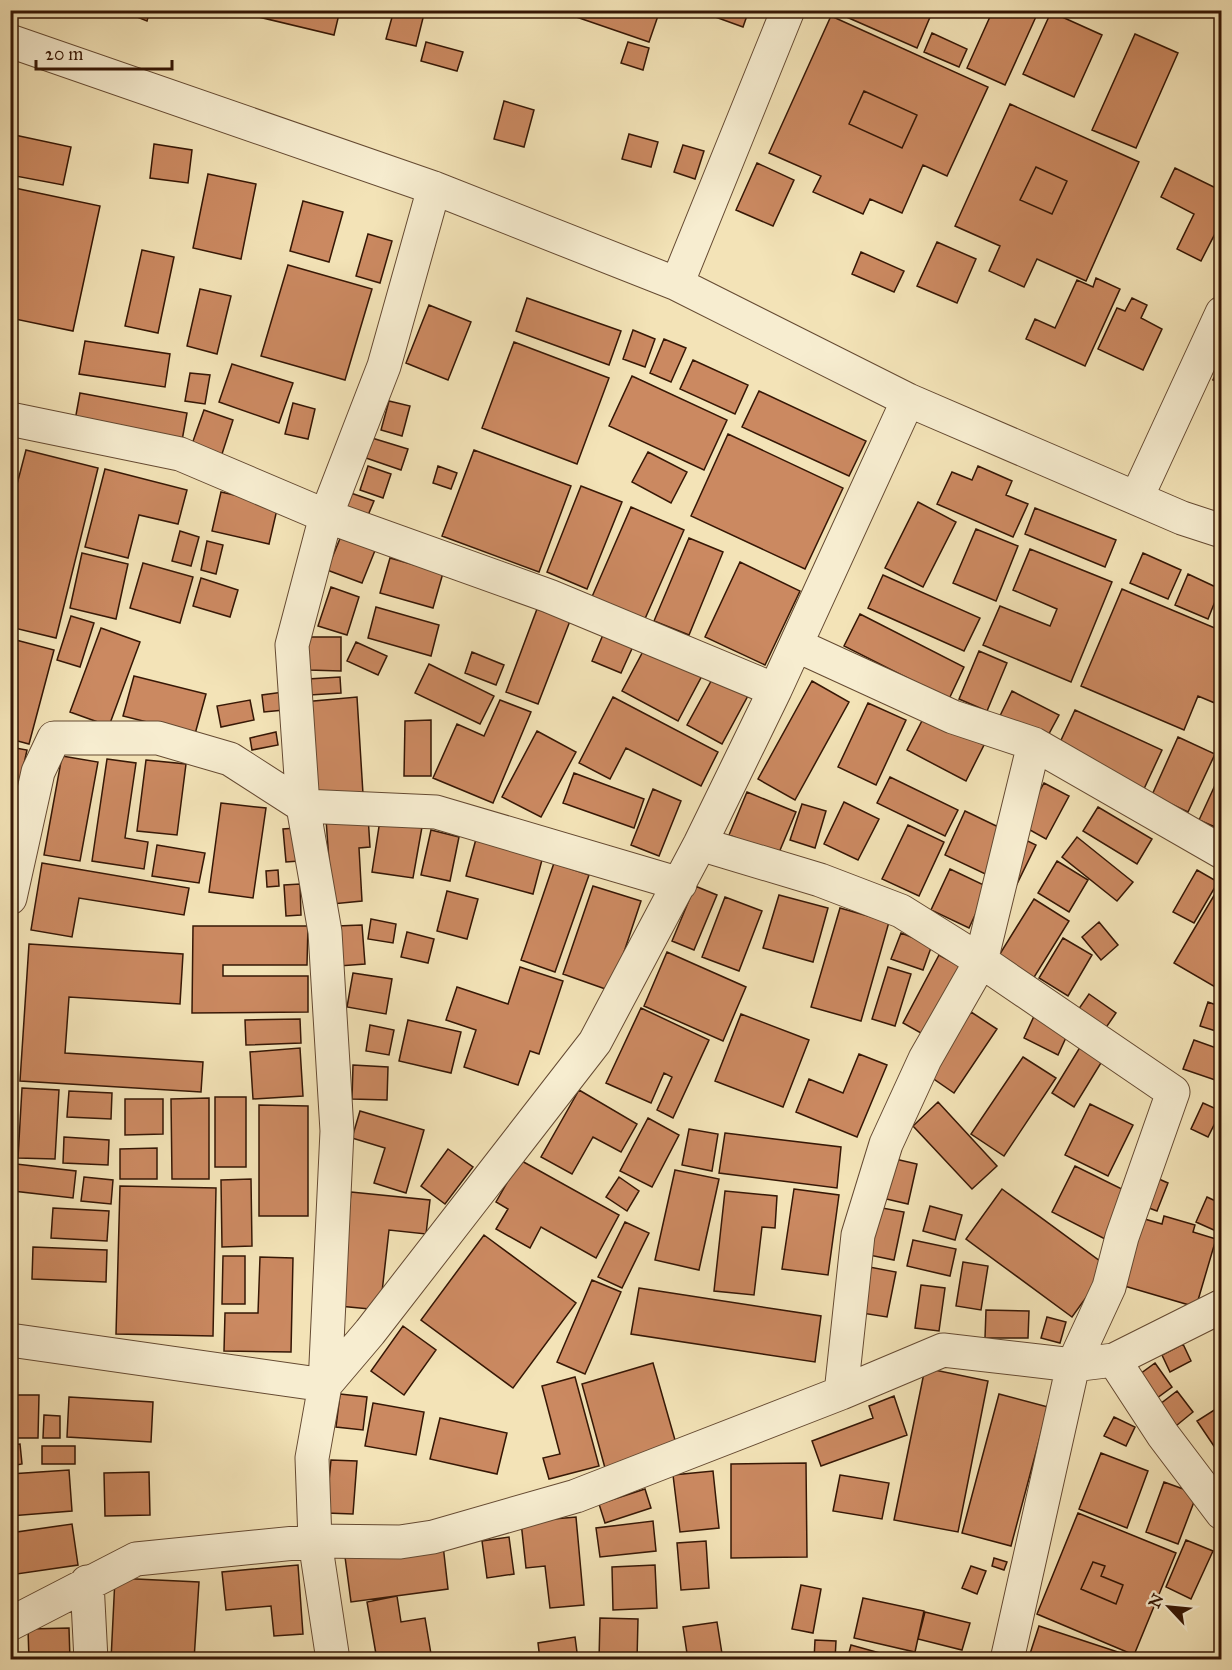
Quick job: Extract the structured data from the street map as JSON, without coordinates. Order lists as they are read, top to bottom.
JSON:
{
  "scale_bar": "20 m",
  "north": "top left"
}
